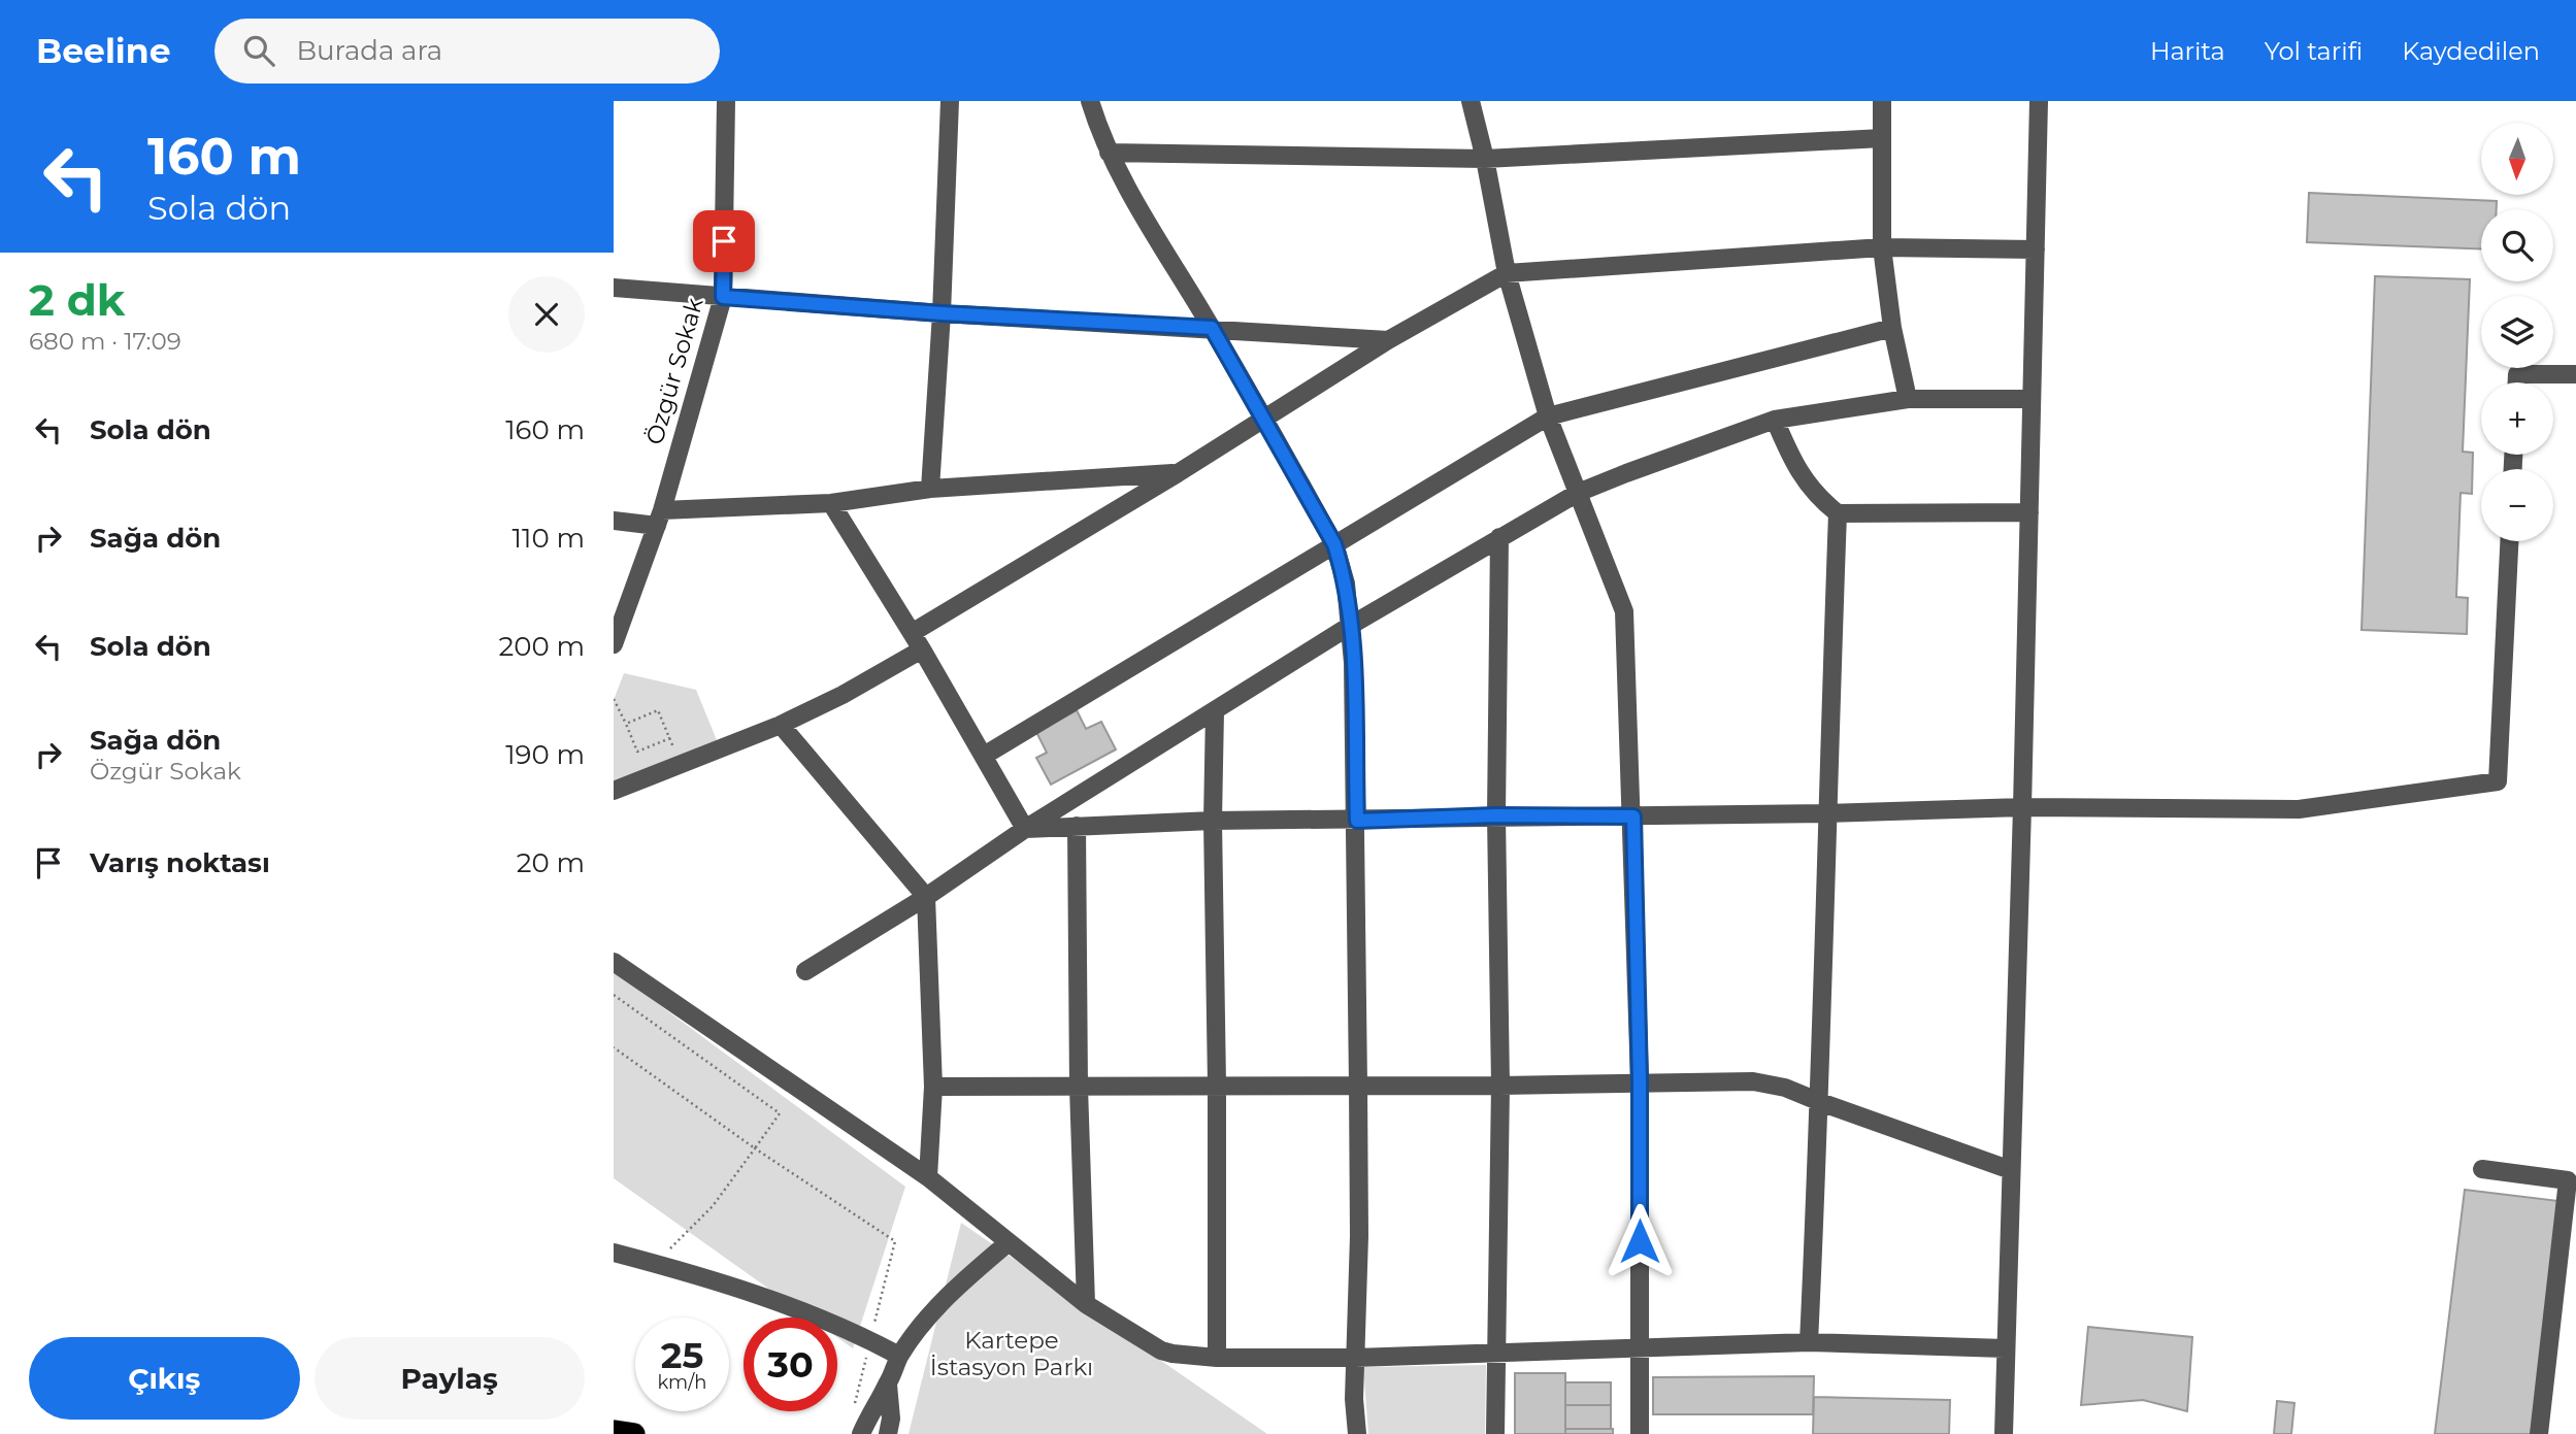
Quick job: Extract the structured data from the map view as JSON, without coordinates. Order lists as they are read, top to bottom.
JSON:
{
  "streets": {
    "street": ["Özgür Sokak"]
  },
  "parks": ["Kartepe İstasyon Parkı"],
  "north": "bottom",
  "page": {
    "header": "Beeline",
    "search": "Burada ara",
    "nav": ["Harita", "Yol tarifi", "Kaydedilen"],
    "turn": ["160 m", "Sola dön"],
    "map_buttons": ["+", "−"],
    "heading": ["2 dk", "680 m · 17:09"],
    "list": [
      {
        "name": "Sola dön",
        "value": "160 m"
      },
      {
        "name": "Sağa dön",
        "value": "110 m"
      },
      {
        "name": "Sola dön",
        "value": "200 m"
      },
      {
        "name": "Sağa dön",
        "note": "Özgür Sokak",
        "value": "190 m"
      },
      {
        "name": "Varış noktası",
        "value": "20 m"
      }
    ],
    "speed": "25 km/h",
    "limit": "30",
    "buttons": ["Çıkış", "Paylaş"]
  }
}
